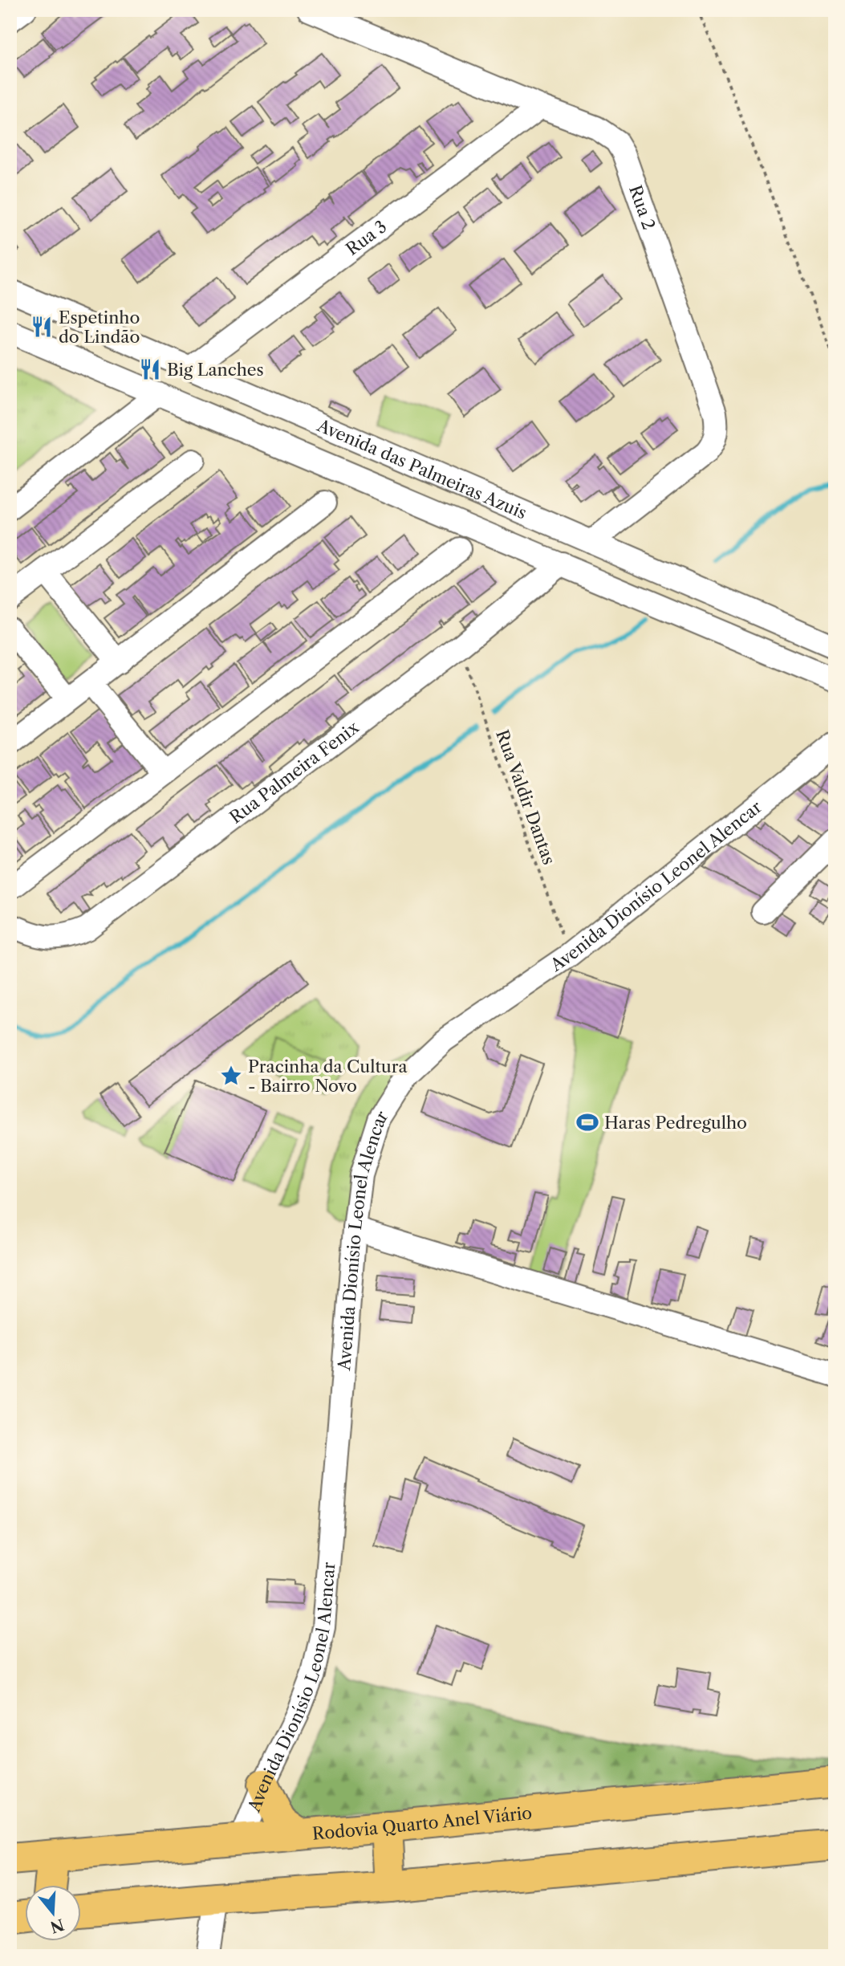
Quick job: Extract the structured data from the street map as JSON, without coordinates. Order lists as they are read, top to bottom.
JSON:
{
  "streets": {
    "highway": ["Rodovia Quarto Anel Viário"],
    "street": [
      "Rua 2",
      "Rua 3",
      "Avenida das Palmeiras Azuis",
      "Rua Palmeira Fenix",
      "Avenida Dionísio Leonel Alencar"
    ],
    "path": ["Rua Valdir Dantas"]
  },
  "crossings": [
    ["Rua 2", "Rua 3"],
    ["Rua 2", "Avenida das Palmeiras Azuis"],
    ["Rua 3", "Avenida das Palmeiras Azuis"],
    ["Avenida das Palmeiras Azuis", "Rua Palmeira Fenix"],
    ["Rua Palmeira Fenix", "Rua Valdir Dantas"],
    ["Rua Valdir Dantas", "Avenida Dionísio Leonel Alencar"],
    ["Avenida Dionísio Leonel Alencar", "Rodovia Quarto Anel Viário"]
  ],
  "places": {
    "restaurant": ["Espetinho do Lindão", "Big Lanches"],
    "place": ["Pracinha da Cultura - Bairro Novo"],
    "sports": ["Haras Pedregulho"]
  },
  "north": "bottom"
}
